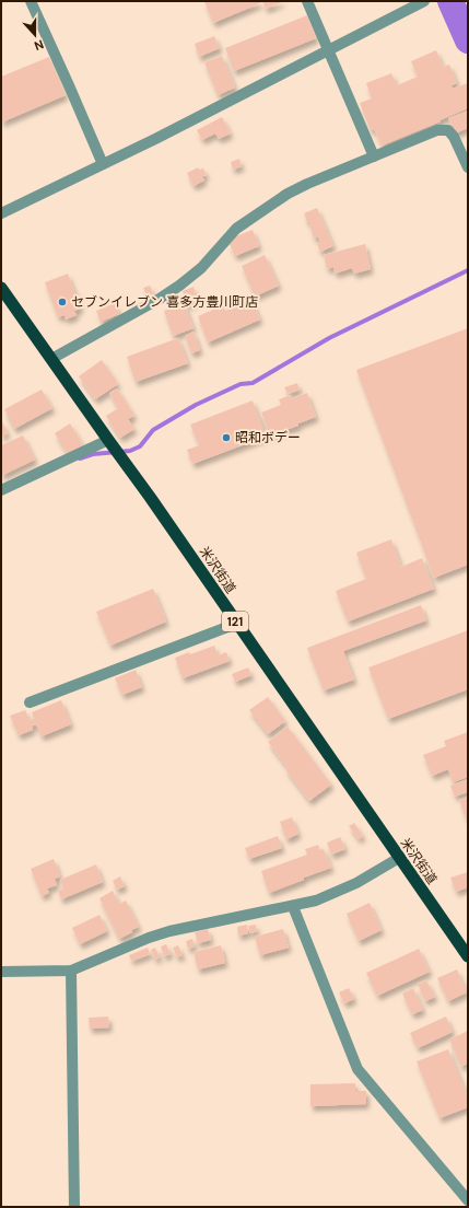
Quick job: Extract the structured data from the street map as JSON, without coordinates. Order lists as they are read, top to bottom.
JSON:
{
  "streets": {
    "highway": ["米沢街道", "121"]
  },
  "places": ["セブンイレブン 喜多方豊川町店", "昭和ボデー"],
  "north": "bottom"
}
